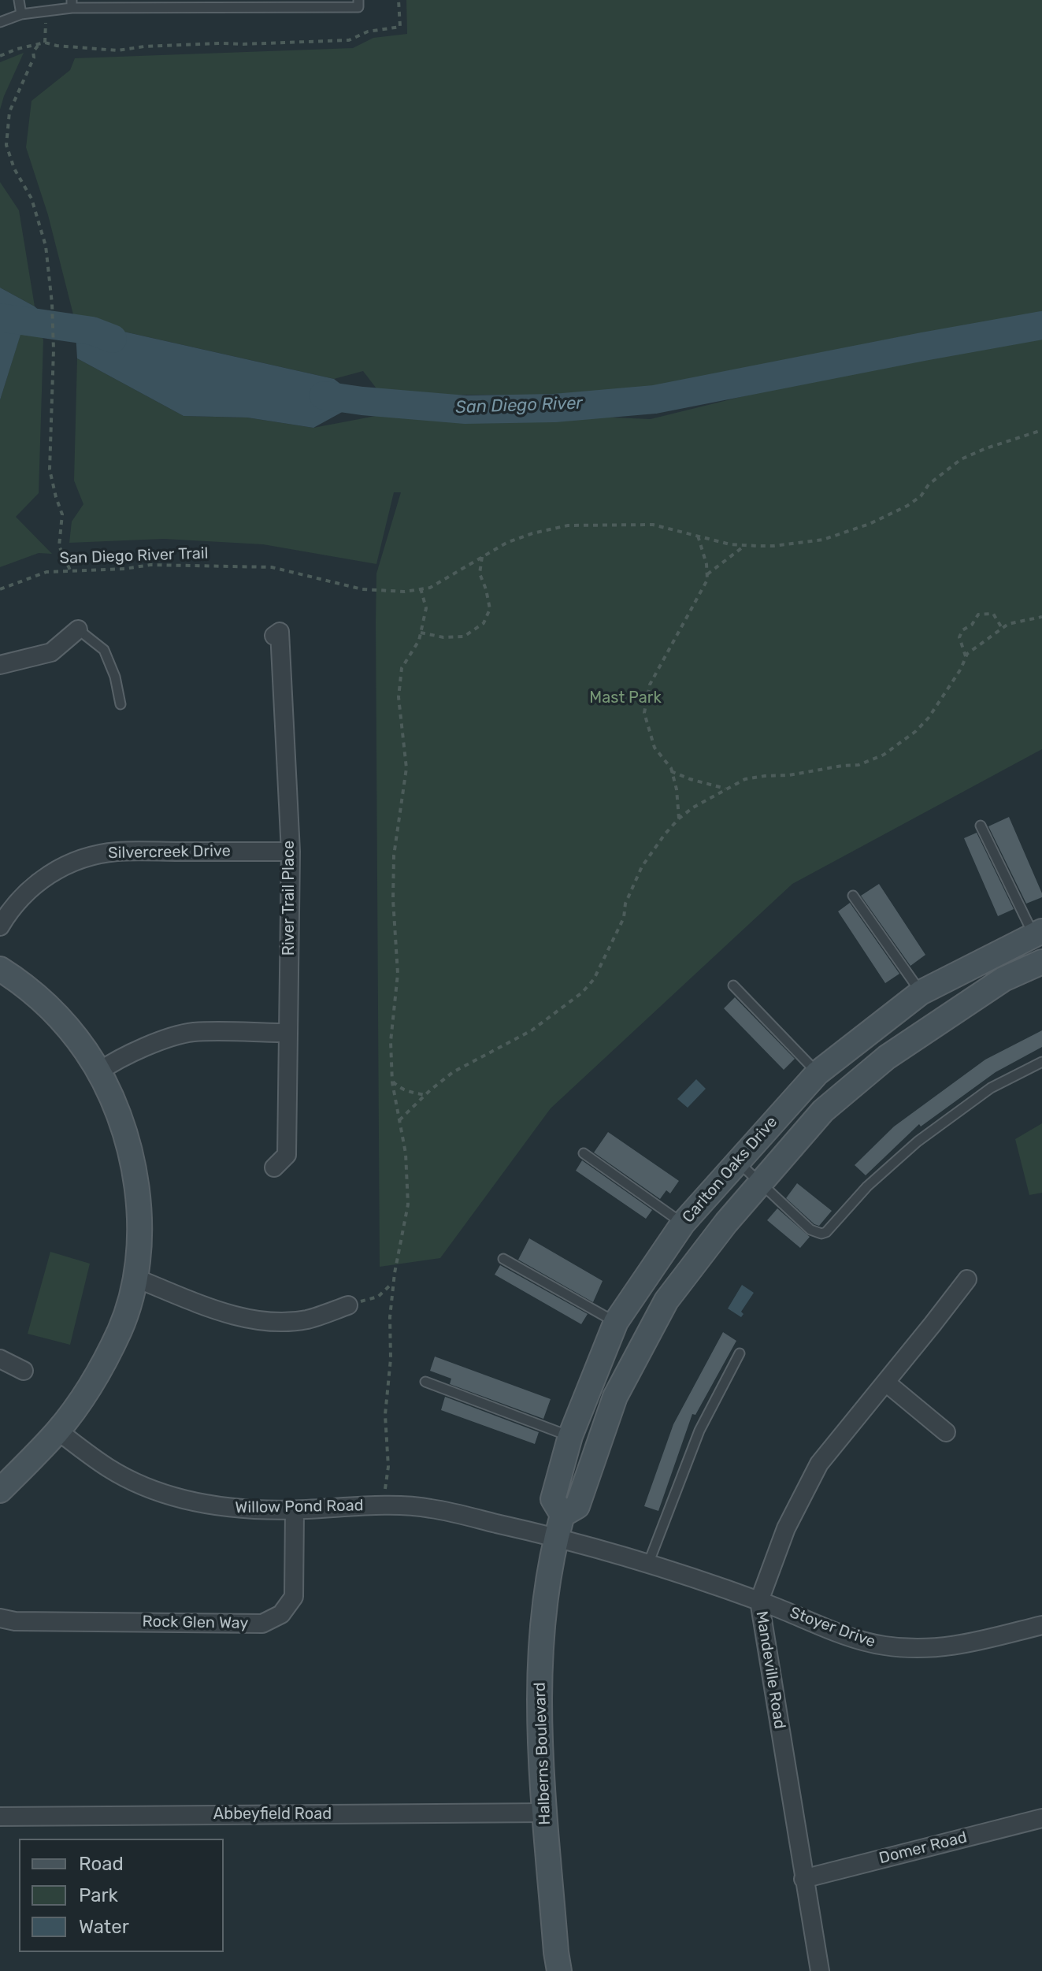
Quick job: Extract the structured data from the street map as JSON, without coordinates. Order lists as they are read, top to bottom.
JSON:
{
  "streets": {
    "main road": ["Carlton Oaks Drive", "Halberns Boulevard"],
    "street": [
      "Silvercreek Drive",
      "River Trail Place",
      "Willow Pond Road",
      "Rock Glen Way",
      "Stoyer Drive",
      "Mandeville Road",
      "Abbeyfield Road",
      "Domer Road"
    ],
    "path": ["San Diego River Trail"]
  },
  "crossings": [
    ["Silvercreek Drive", "River Trail Place"],
    ["Carlton Oaks Drive", "Willow Pond Road"],
    ["Carlton Oaks Drive", "Stoyer Drive"],
    ["Carlton Oaks Drive", "Halberns Boulevard"],
    ["Willow Pond Road", "Rock Glen Way"],
    ["Willow Pond Road", "Stoyer Drive"],
    ["Willow Pond Road", "Halberns Boulevard"],
    ["Stoyer Drive", "Mandeville Road"],
    ["Stoyer Drive", "Halberns Boulevard"],
    ["Mandeville Road", "Domer Road"],
    ["Halberns Boulevard", "Abbeyfield Road"]
  ],
  "water": ["San Diego River"],
  "parks": ["Mast Park"],
  "legend": ["Road", "Park", "Water"]
}
